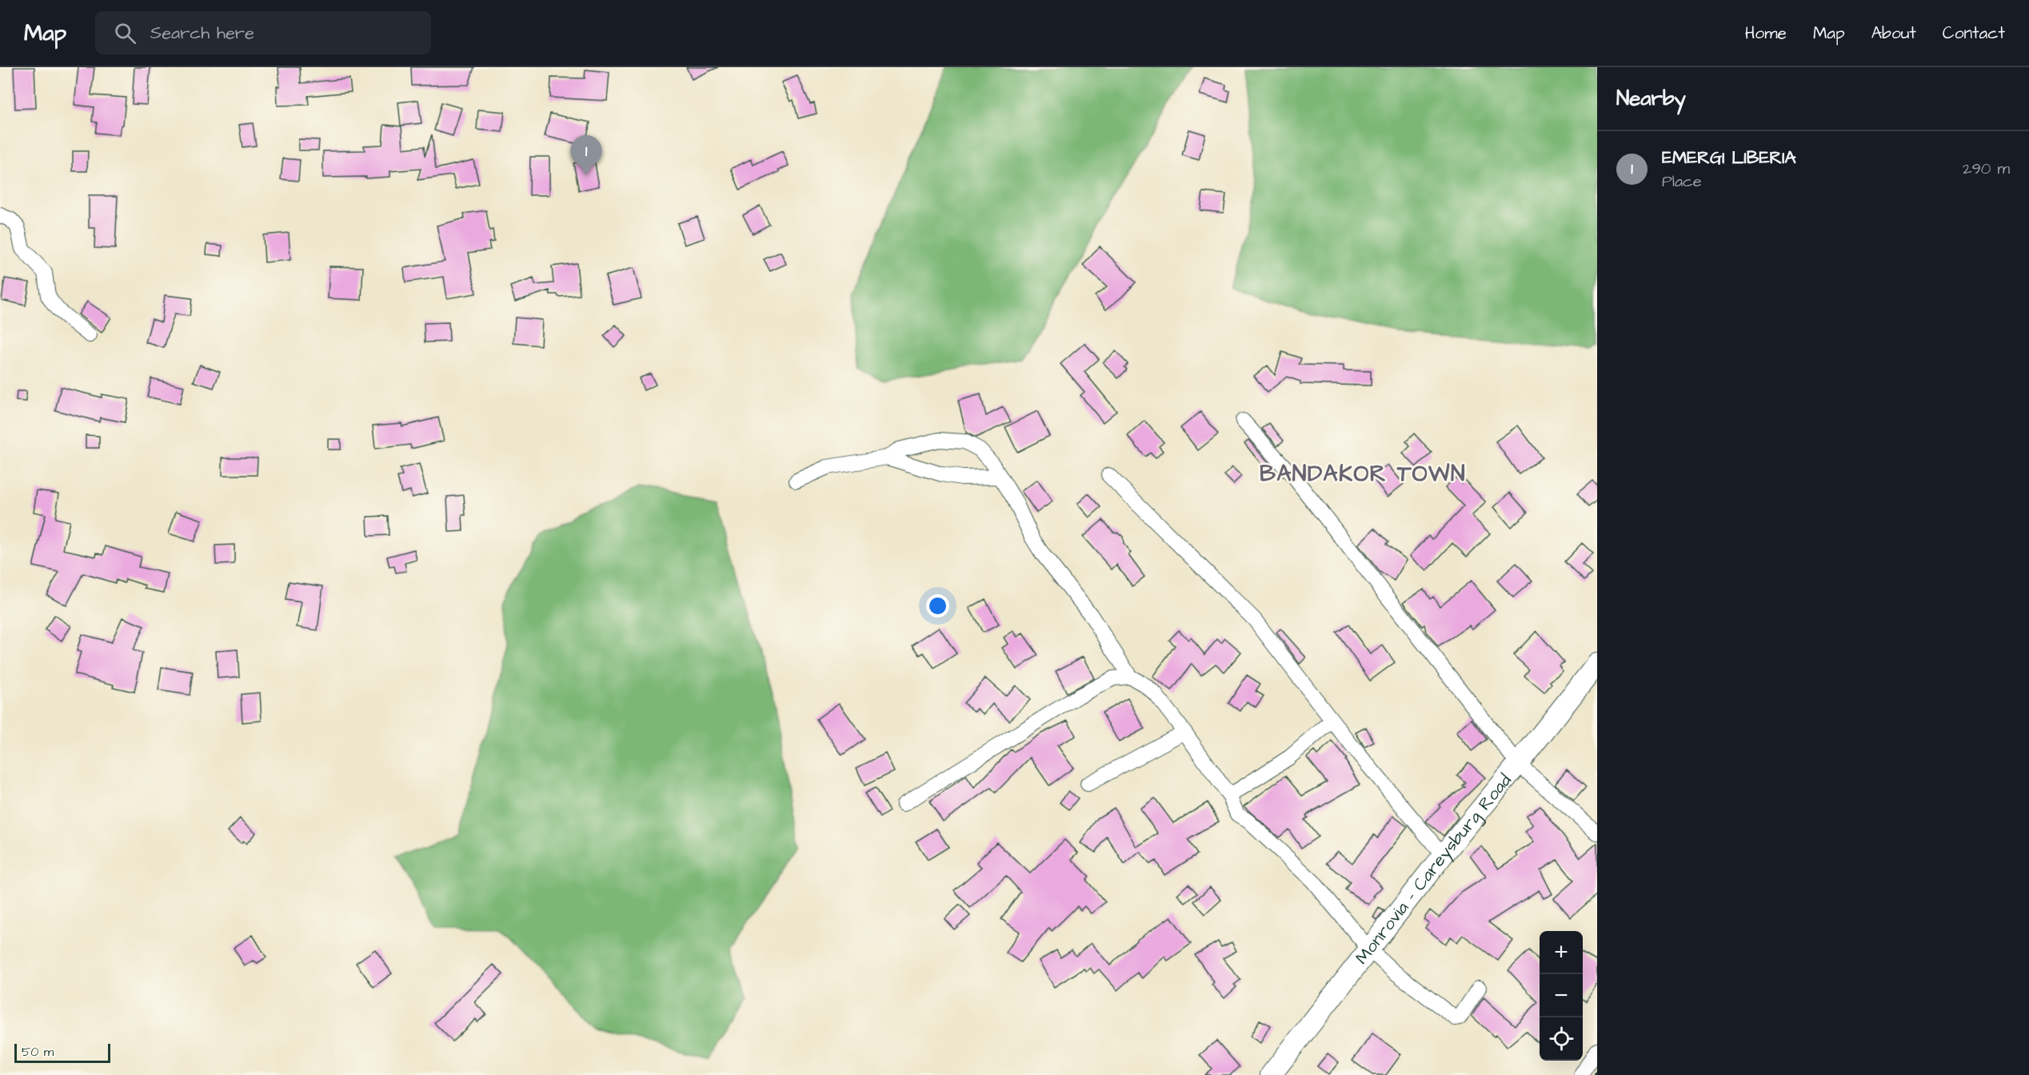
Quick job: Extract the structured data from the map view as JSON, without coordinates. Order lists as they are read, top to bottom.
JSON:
{
  "streets": {
    "main road": ["Monrovia - Careysburg Road"]
  },
  "districts": ["BANDAKOR TOWN"],
  "scale_bar": "50 m",
  "page": {
    "header": "Map",
    "search": "Search here",
    "nav": [
      "Home",
      "Map",
      "About",
      "Contact"
    ],
    "heading": "Nearby",
    "list": [
      {
        "mark": "1",
        "name": "EMERGI LIBERIA",
        "note": "Place",
        "value": "290 m"
      }
    ],
    "pins": "1",
    "map_buttons": ["+", "−"],
    "scale": "50 m"
  }
}
